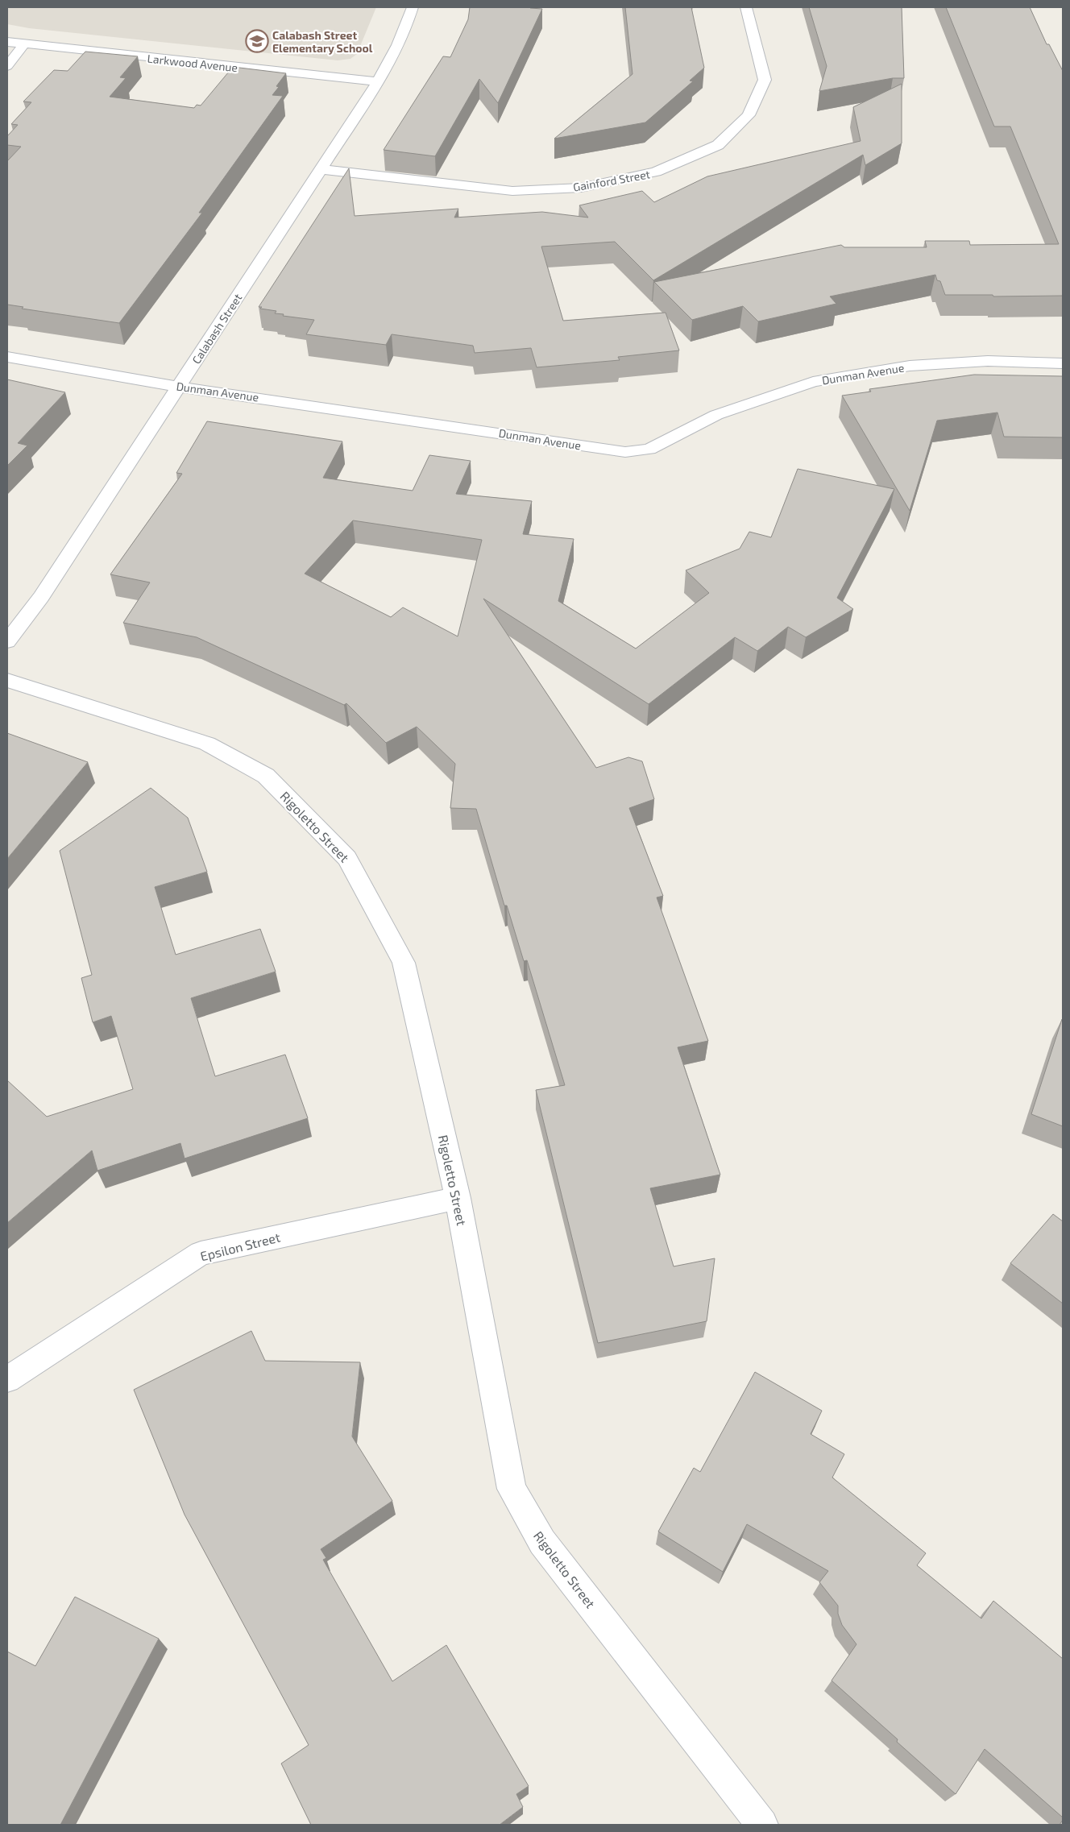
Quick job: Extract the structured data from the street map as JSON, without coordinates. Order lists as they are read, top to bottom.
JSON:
{
  "streets": {
    "street": [
      "Larkwood Avenue",
      "Gainford Street",
      "Calabash Street",
      "Dunman Avenue",
      "Rigoletto Street",
      "Epsilon Street"
    ]
  },
  "crossings": [
    ["Larkwood Avenue", "Calabash Street"],
    ["Gainford Street", "Calabash Street"],
    ["Calabash Street", "Dunman Avenue"],
    ["Rigoletto Street", "Epsilon Street"]
  ],
  "places": {
    "school or university": ["Calabash Street Elementary School"]
  }
}
